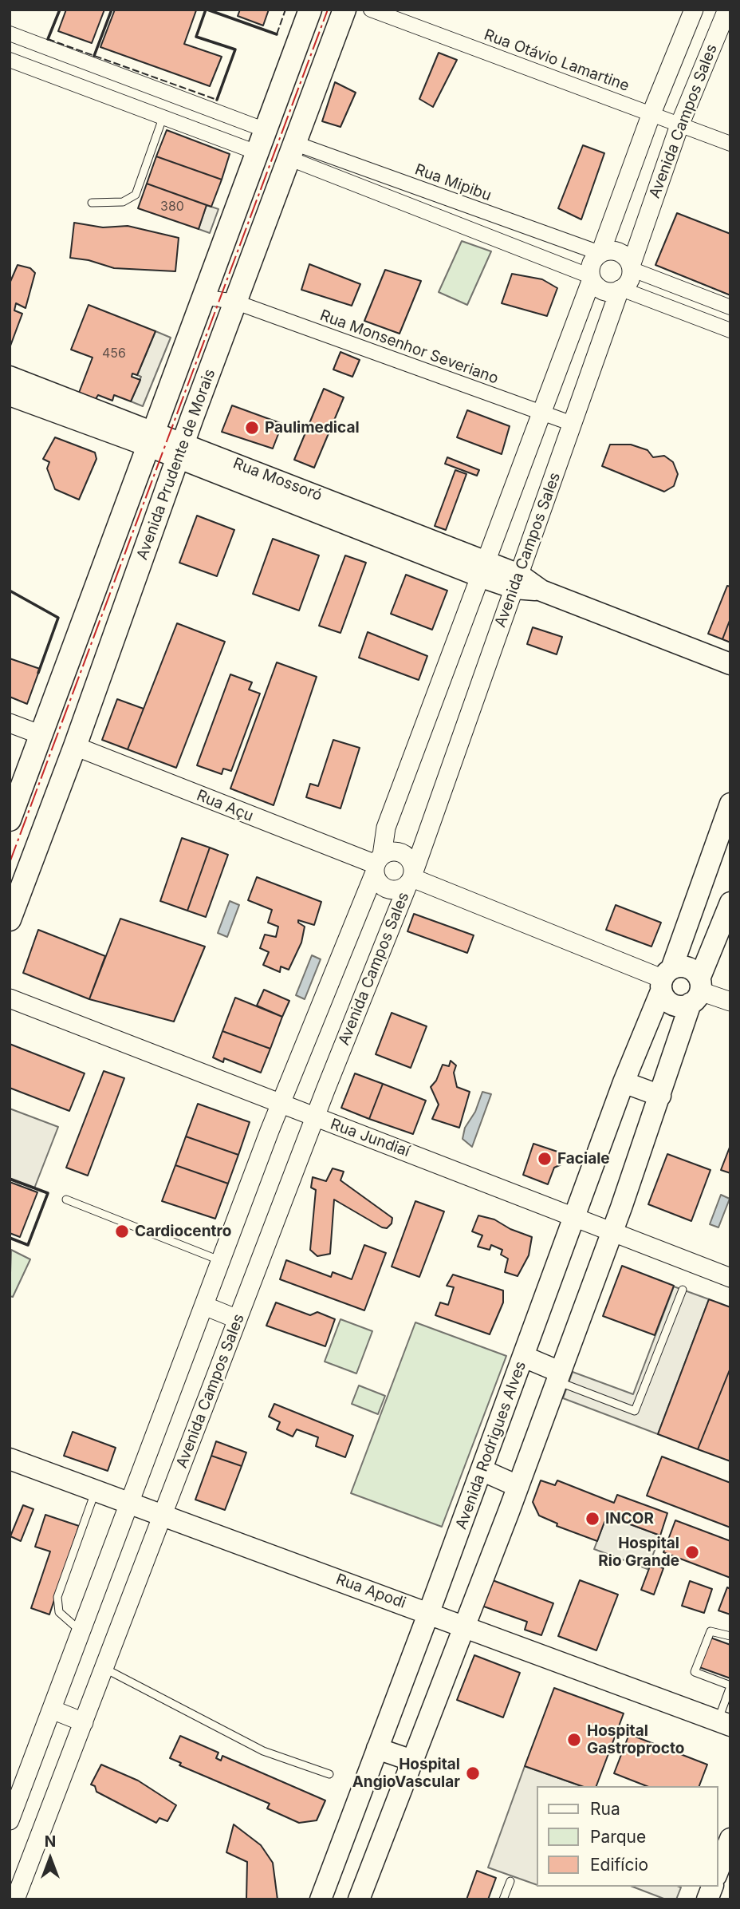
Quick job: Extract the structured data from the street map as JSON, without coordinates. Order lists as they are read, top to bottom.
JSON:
{
  "streets": {
    "main road": [
      "Avenida Prudente de Morais",
      "Rua Mossoró",
      "Avenida Rodrigues Alves",
      "Rua Apodi"
    ],
    "street": [
      "Rua Otávio Lamartine",
      "Avenida Campos Sales",
      "Rua Mipibu",
      "Rua Monsenhor Severiano",
      "Rua Açu",
      "Rua Jundiaí"
    ]
  },
  "crossings": [
    ["Rua Otávio Lamartine", "Avenida Campos Sales"],
    ["Avenida Campos Sales", "Rua Mipibu"],
    ["Avenida Campos Sales", "Rua Monsenhor Severiano"],
    ["Avenida Campos Sales", "Rua Mossoró"],
    ["Avenida Campos Sales", "Rua Açu"],
    ["Avenida Campos Sales", "Rua Jundiaí"],
    ["Avenida Campos Sales", "Rua Apodi"],
    ["Rua Mipibu", "Avenida Prudente de Morais"],
    ["Rua Monsenhor Severiano", "Avenida Prudente de Morais"],
    ["Avenida Prudente de Morais", "Rua Mossoró"],
    ["Avenida Prudente de Morais", "Rua Açu"],
    ["Rua Jundiaí", "Avenida Rodrigues Alves"],
    ["Avenida Rodrigues Alves", "Rua Apodi"]
  ],
  "places": [
    "Paulimedical",
    "Faciale",
    "Cardiocentro",
    "INCOR",
    "Hospital Rio Grande",
    "Hospital Gastroprocto",
    "Hospital AngioVascular"
  ],
  "house_numbers": ["380", "456"],
  "legend": ["Rua", "Parque", "Edifício"],
  "north": "top"
}
